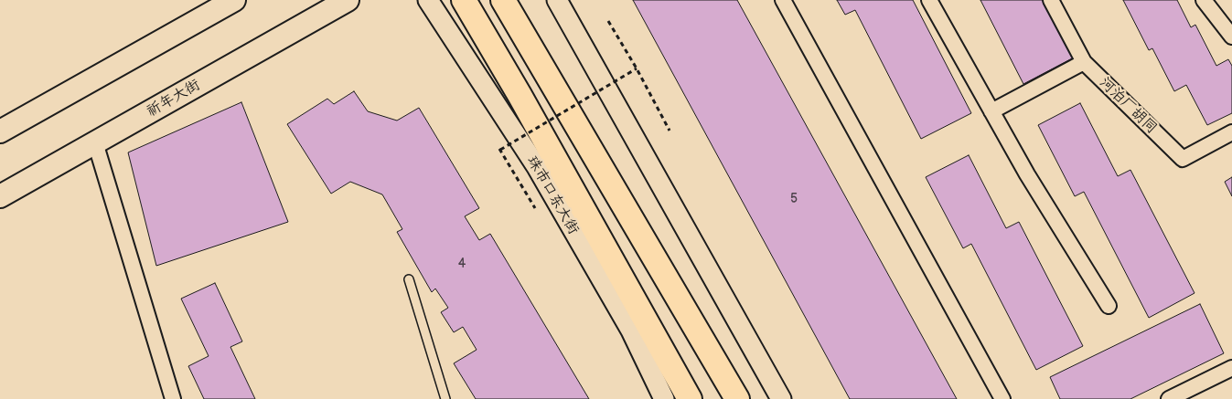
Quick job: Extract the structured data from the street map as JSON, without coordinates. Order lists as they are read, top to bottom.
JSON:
{
  "streets": {
    "main road": ["祈年大街", "珠市口东大街"],
    "street": ["河泊厂胡同"]
  },
  "house_numbers": ["5", "4"]
}
